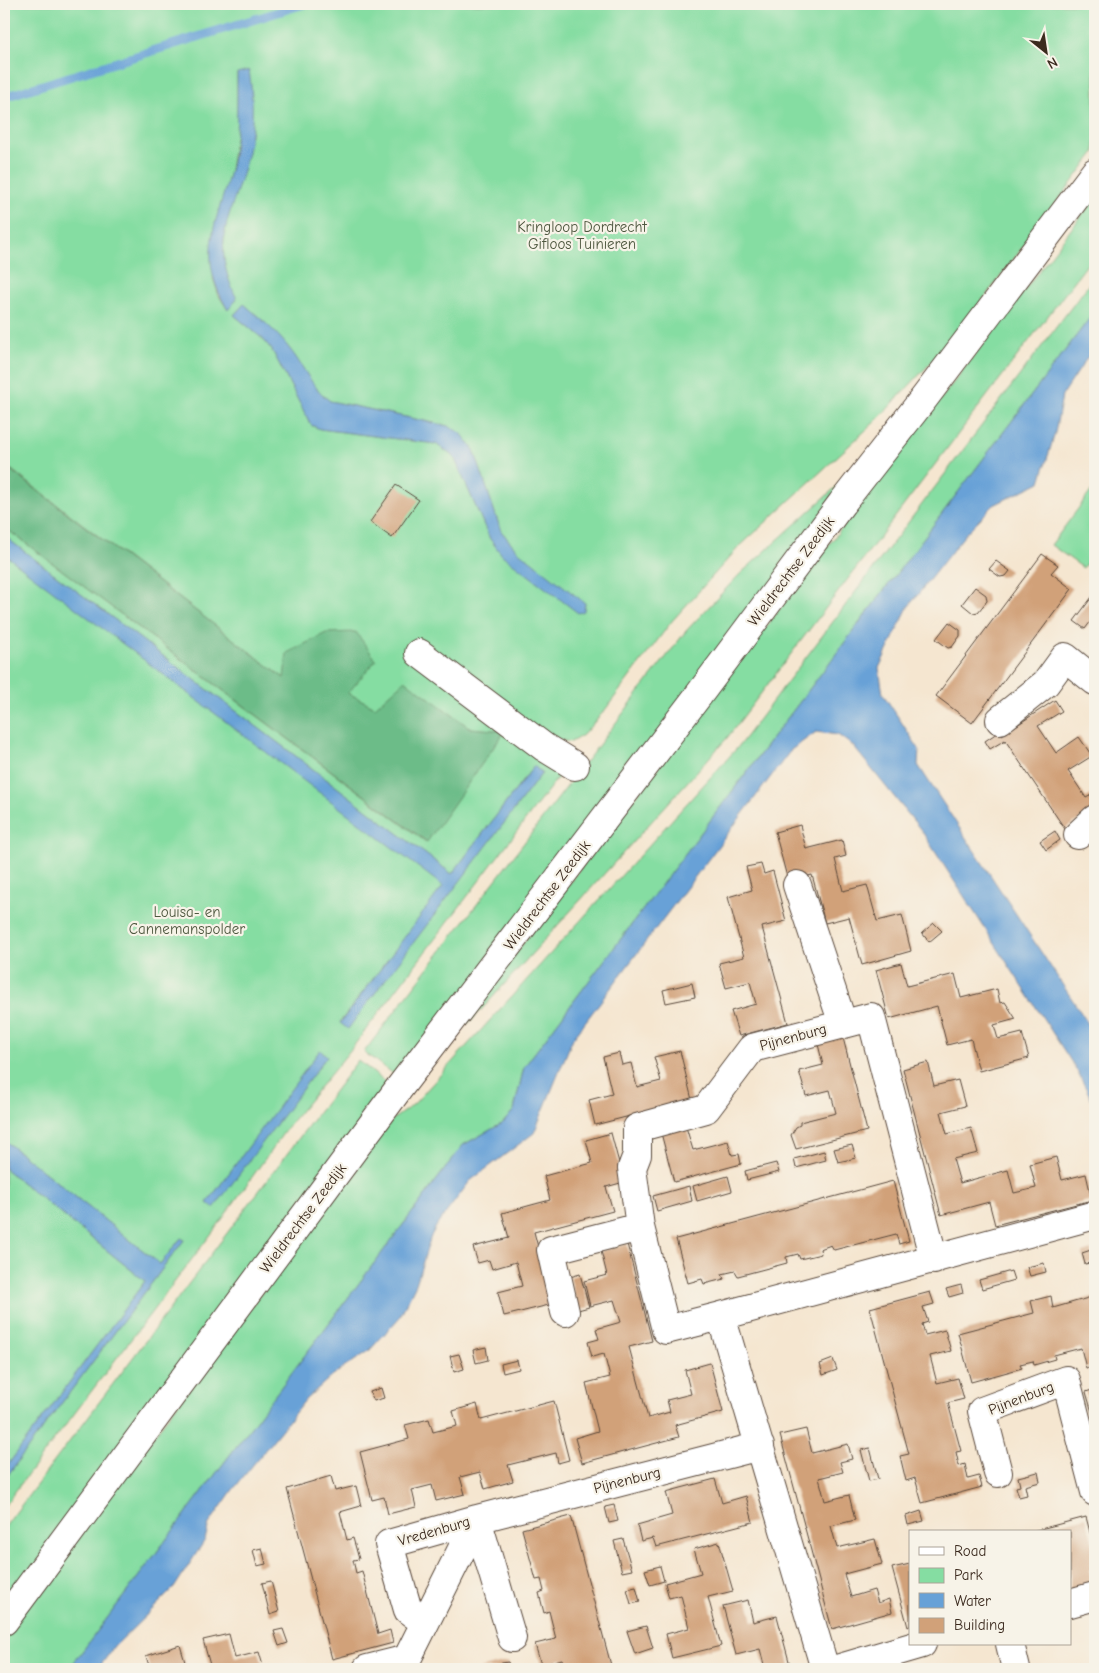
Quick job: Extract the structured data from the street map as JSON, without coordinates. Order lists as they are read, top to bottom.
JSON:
{
  "streets": {
    "street": ["Wieldrechtse Zeedijk", "Pijnenburg", "Vredenburg"]
  },
  "crossings": [
    ["Pijnenburg", "Vredenburg"]
  ],
  "parks": ["Kringloop Dordrecht Gifloos Tuinieren", "Louisa- en Cannemanspolder"],
  "legend": [
    "Road",
    "Park",
    "Water",
    "Building"
  ],
  "north": "bottom right"
}
